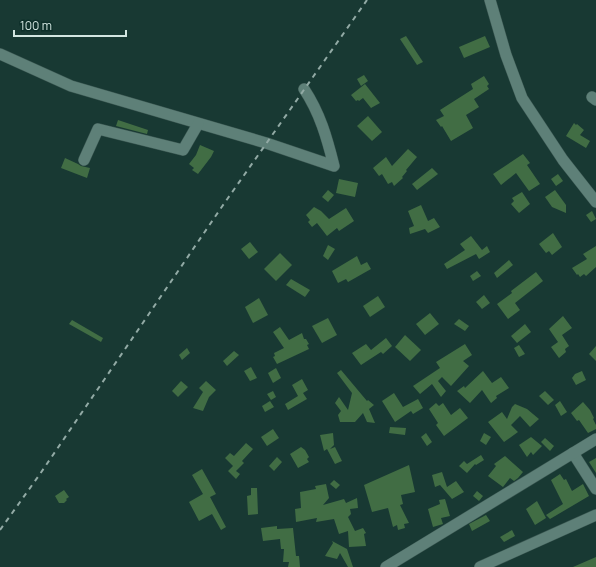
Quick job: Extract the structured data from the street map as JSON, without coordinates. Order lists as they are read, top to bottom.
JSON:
{
  "scale_bar": "100 m"
}
